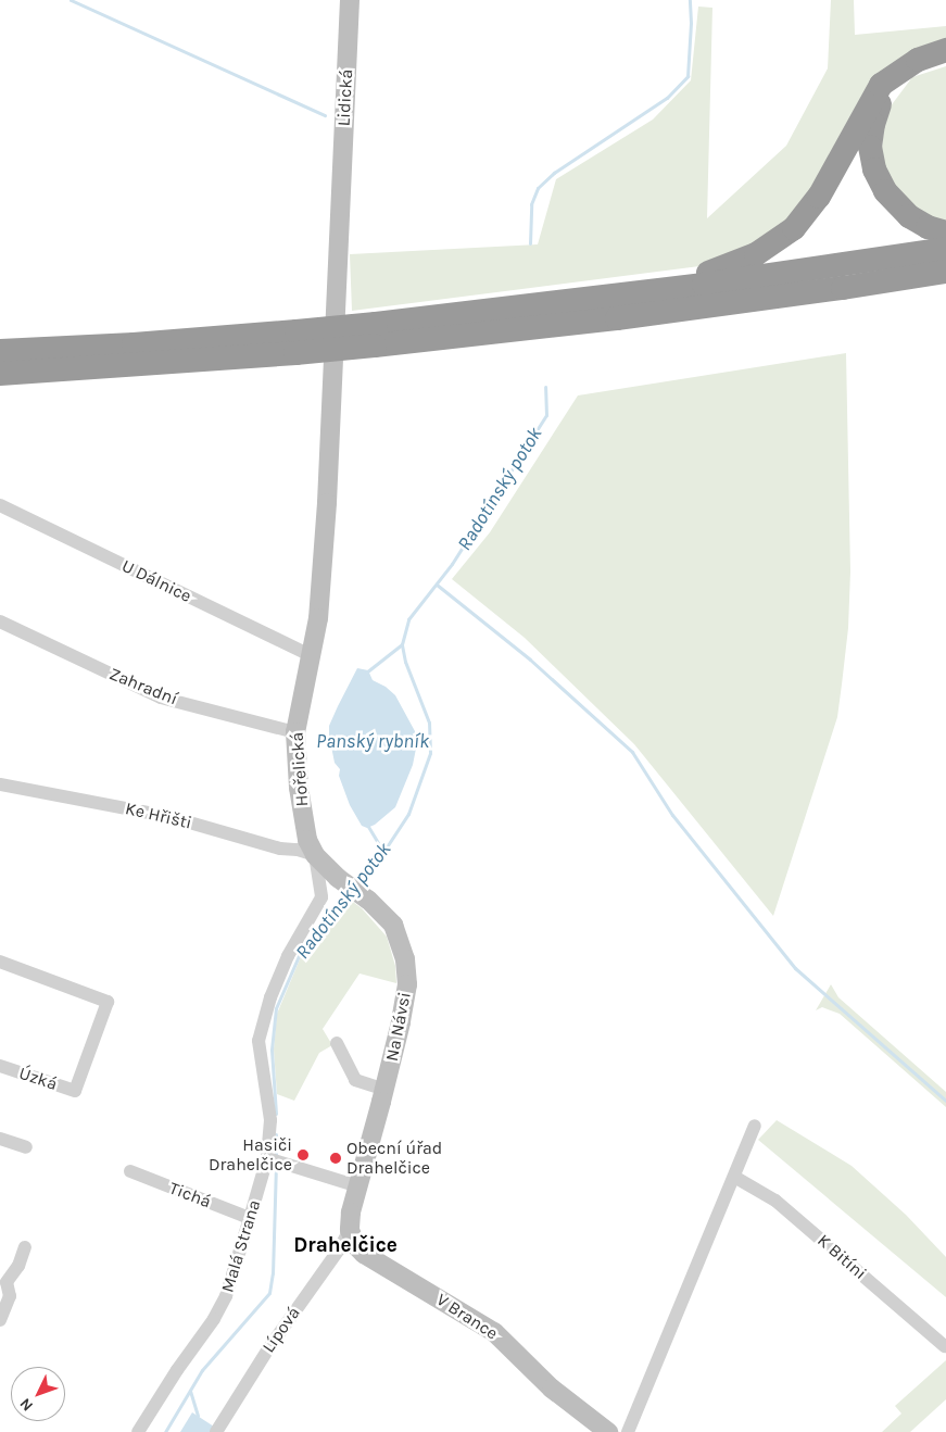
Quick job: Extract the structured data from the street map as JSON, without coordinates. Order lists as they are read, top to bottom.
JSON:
{
  "streets": {
    "main road": [
      "Lidická",
      "Hořelická",
      "Na Návsi",
      "V Brance"
    ],
    "street": [
      "U Dálnice",
      "Zahradní",
      "Ke Hřišti",
      "Úzká",
      "Tichá",
      "Malá Strana",
      "K Bitíni",
      "Lípová"
    ]
  },
  "crossings": [
    ["Lidická", "Hořelická"],
    ["U Dálnice", "Hořelická"],
    ["Zahradní", "Hořelická"],
    ["Hořelická", "Ke Hřišti"],
    ["Hořelická", "Na Návsi"],
    ["Hořelická", "Malá Strana"],
    ["Ke Hřišti", "Na Návsi"],
    ["Ke Hřišti", "Malá Strana"],
    ["Na Návsi", "Malá Strana"],
    ["Na Návsi", "V Brance"],
    ["Na Návsi", "Lípová"],
    ["Tichá", "Malá Strana"],
    ["V Brance", "Lípová"]
  ],
  "districts": ["Drahelčice"],
  "water": ["Radotínský potok", "Panský rybník"],
  "places": ["Hasiči Drahelčice", "Obecní úřad Drahelčice"],
  "north": "bottom left"
}
